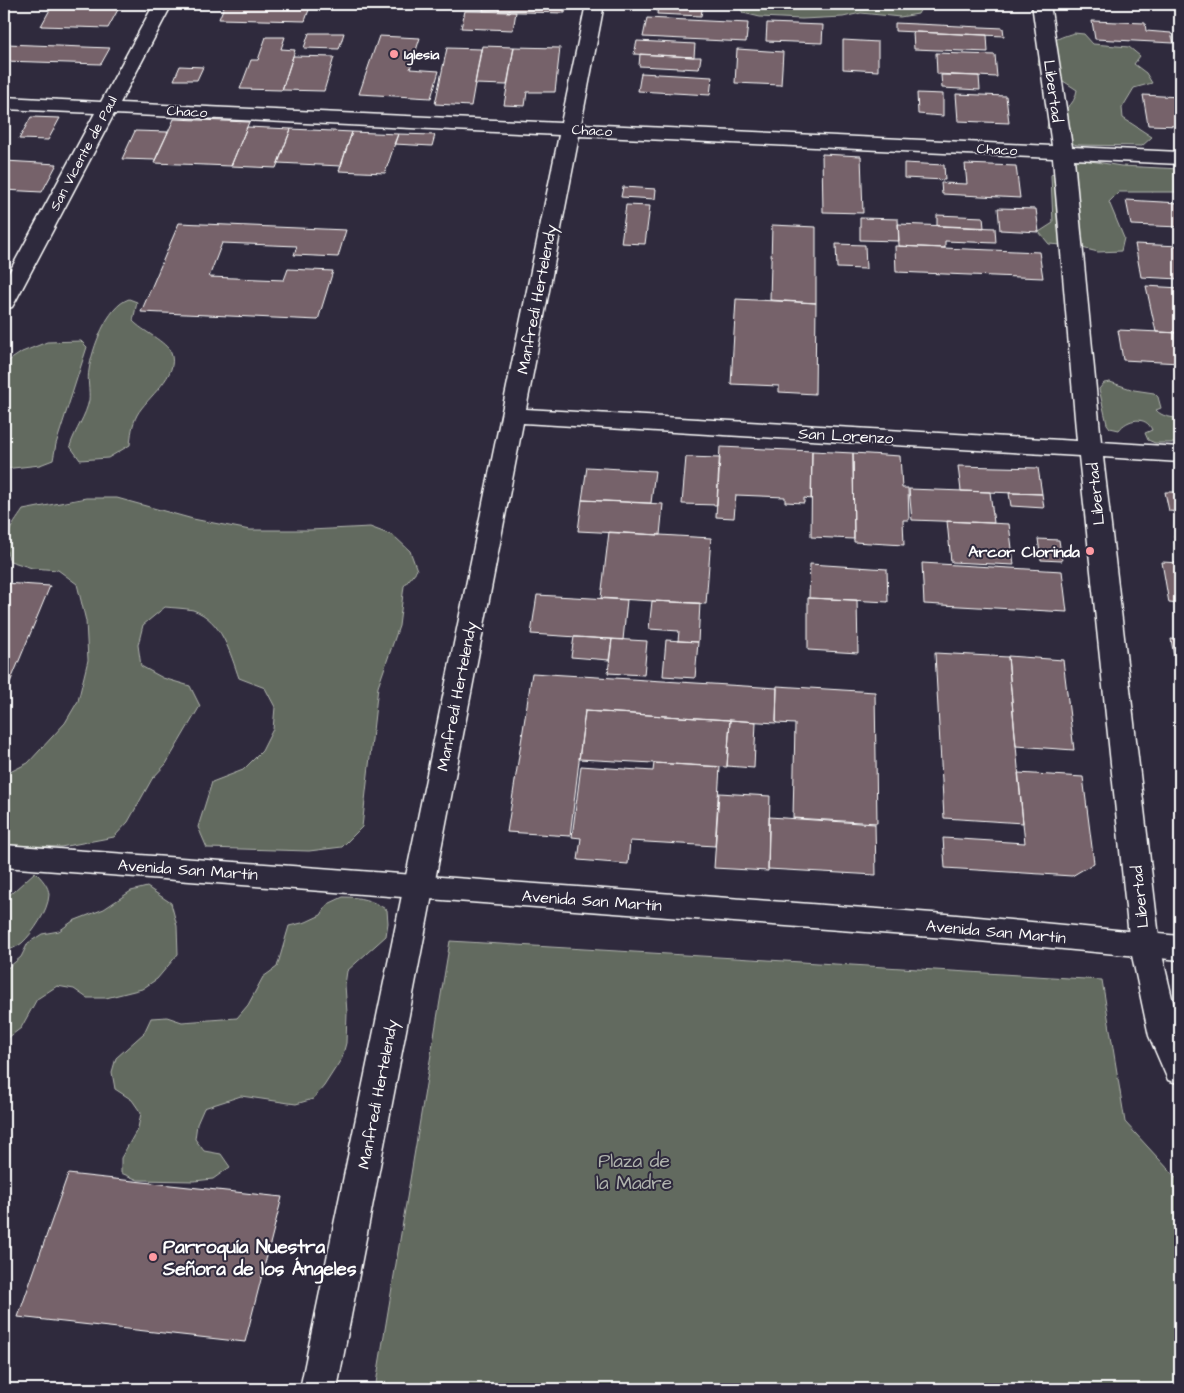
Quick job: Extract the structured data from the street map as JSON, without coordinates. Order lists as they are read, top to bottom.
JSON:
{
  "streets": {
    "street": [
      "Libertad",
      "Chaco",
      "San Vicente de Paul",
      "Manfredi Hertelendy",
      "San Lorenzo",
      "Avenida San Martín"
    ]
  },
  "crossings": [
    ["Libertad", "Chaco"],
    ["Libertad", "San Lorenzo"],
    ["Libertad", "Avenida San Martín"],
    ["Chaco", "San Vicente de Paul"],
    ["Chaco", "Manfredi Hertelendy"],
    ["Manfredi Hertelendy", "San Lorenzo"],
    ["Manfredi Hertelendy", "Avenida San Martín"]
  ],
  "parks": ["Plaza de la Madre"],
  "places": ["Iglesia", "Arcor Clorinda", "Parroquía Nuestra Señora de los Ángeles"]
}
